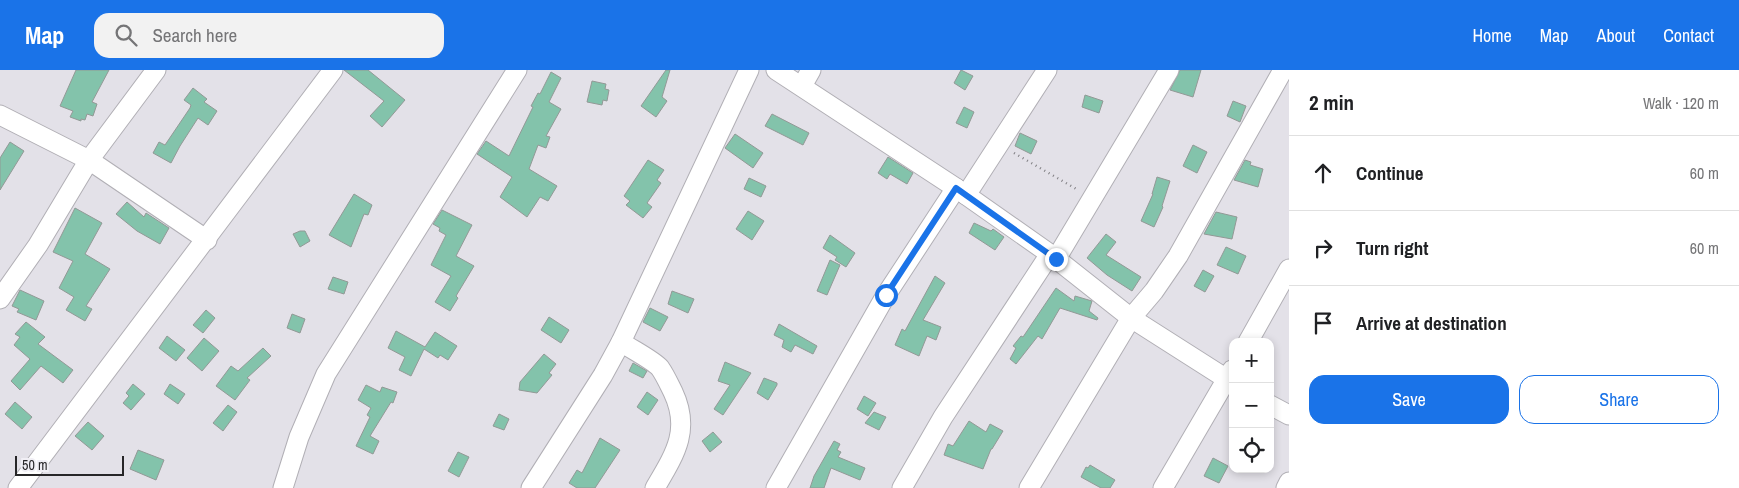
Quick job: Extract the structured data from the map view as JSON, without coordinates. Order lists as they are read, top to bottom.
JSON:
{
  "scale_bar": "50 m",
  "page": {
    "header": "Map",
    "search": "Search here",
    "nav": [
      "Home",
      "Map",
      "About",
      "Contact"
    ],
    "heading": ["2 min", "Walk · 120 m"],
    "list": [
      ["Continue", "60 m"],
      ["Turn right", "60 m"],
      "Arrive at destination"
    ],
    "map_buttons": ["+", "−"],
    "buttons": ["Save", "Share"],
    "scale": "50 m"
  }
}
